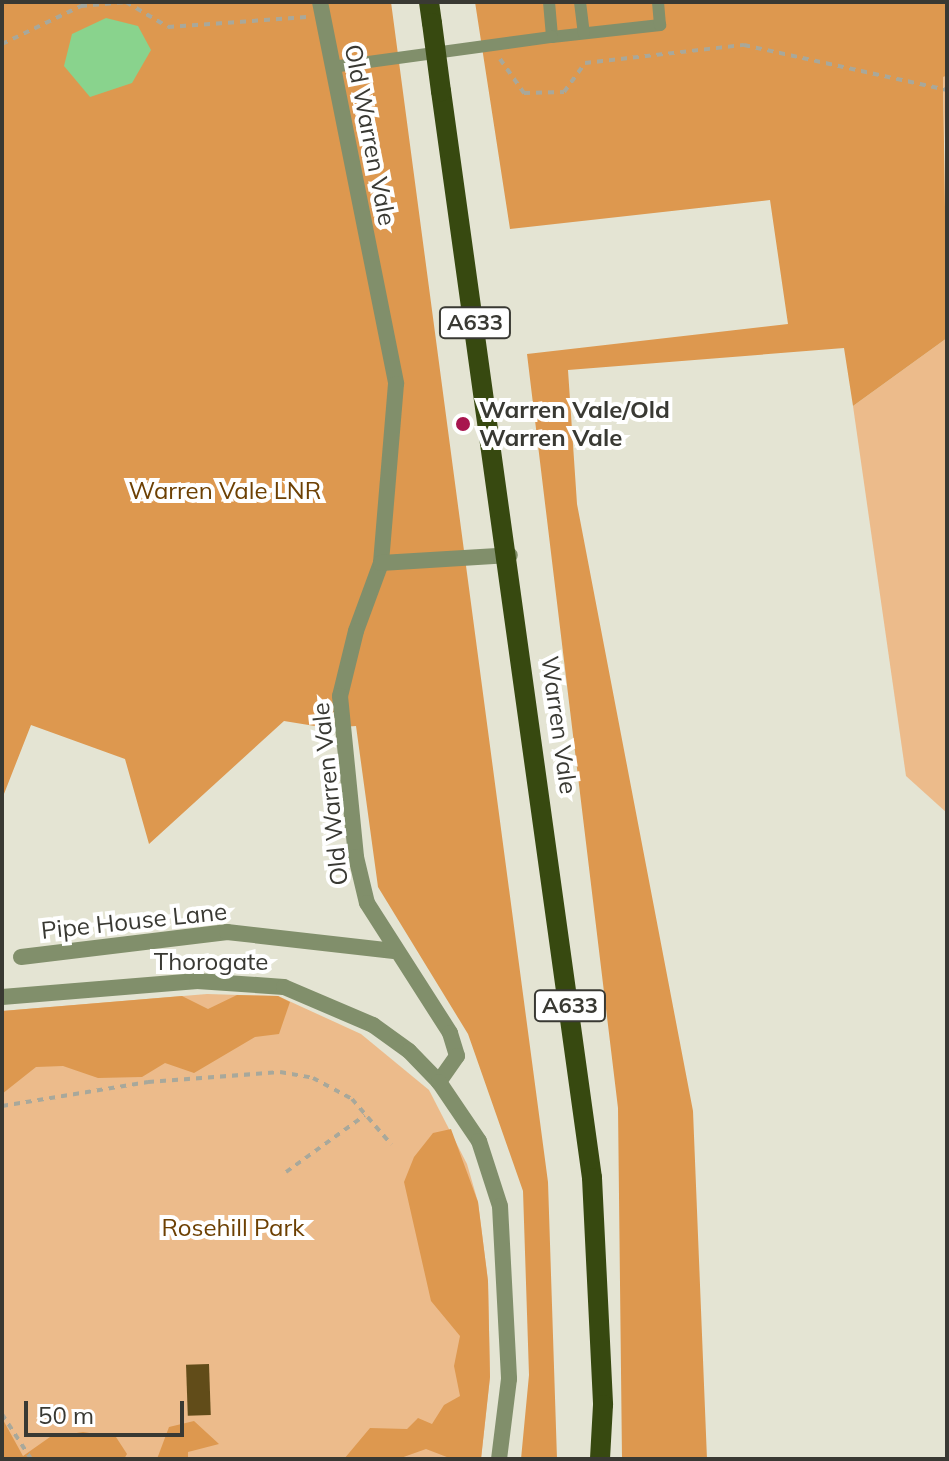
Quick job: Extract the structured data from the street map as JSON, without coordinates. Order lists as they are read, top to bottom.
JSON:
{
  "streets": {
    "main road": ["A633", "Warren Vale"],
    "street": ["Old Warren Vale", "Pipe House Lane", "Thorogate"]
  },
  "crossings": [
    ["Old Warren Vale", "Pipe House Lane"],
    ["Old Warren Vale", "Thorogate"]
  ],
  "parks": ["Warren Vale LNR", "Rosehill Park"],
  "places": ["Warren Vale/Old Warren Vale"],
  "scale_bar": "50 m"
}
